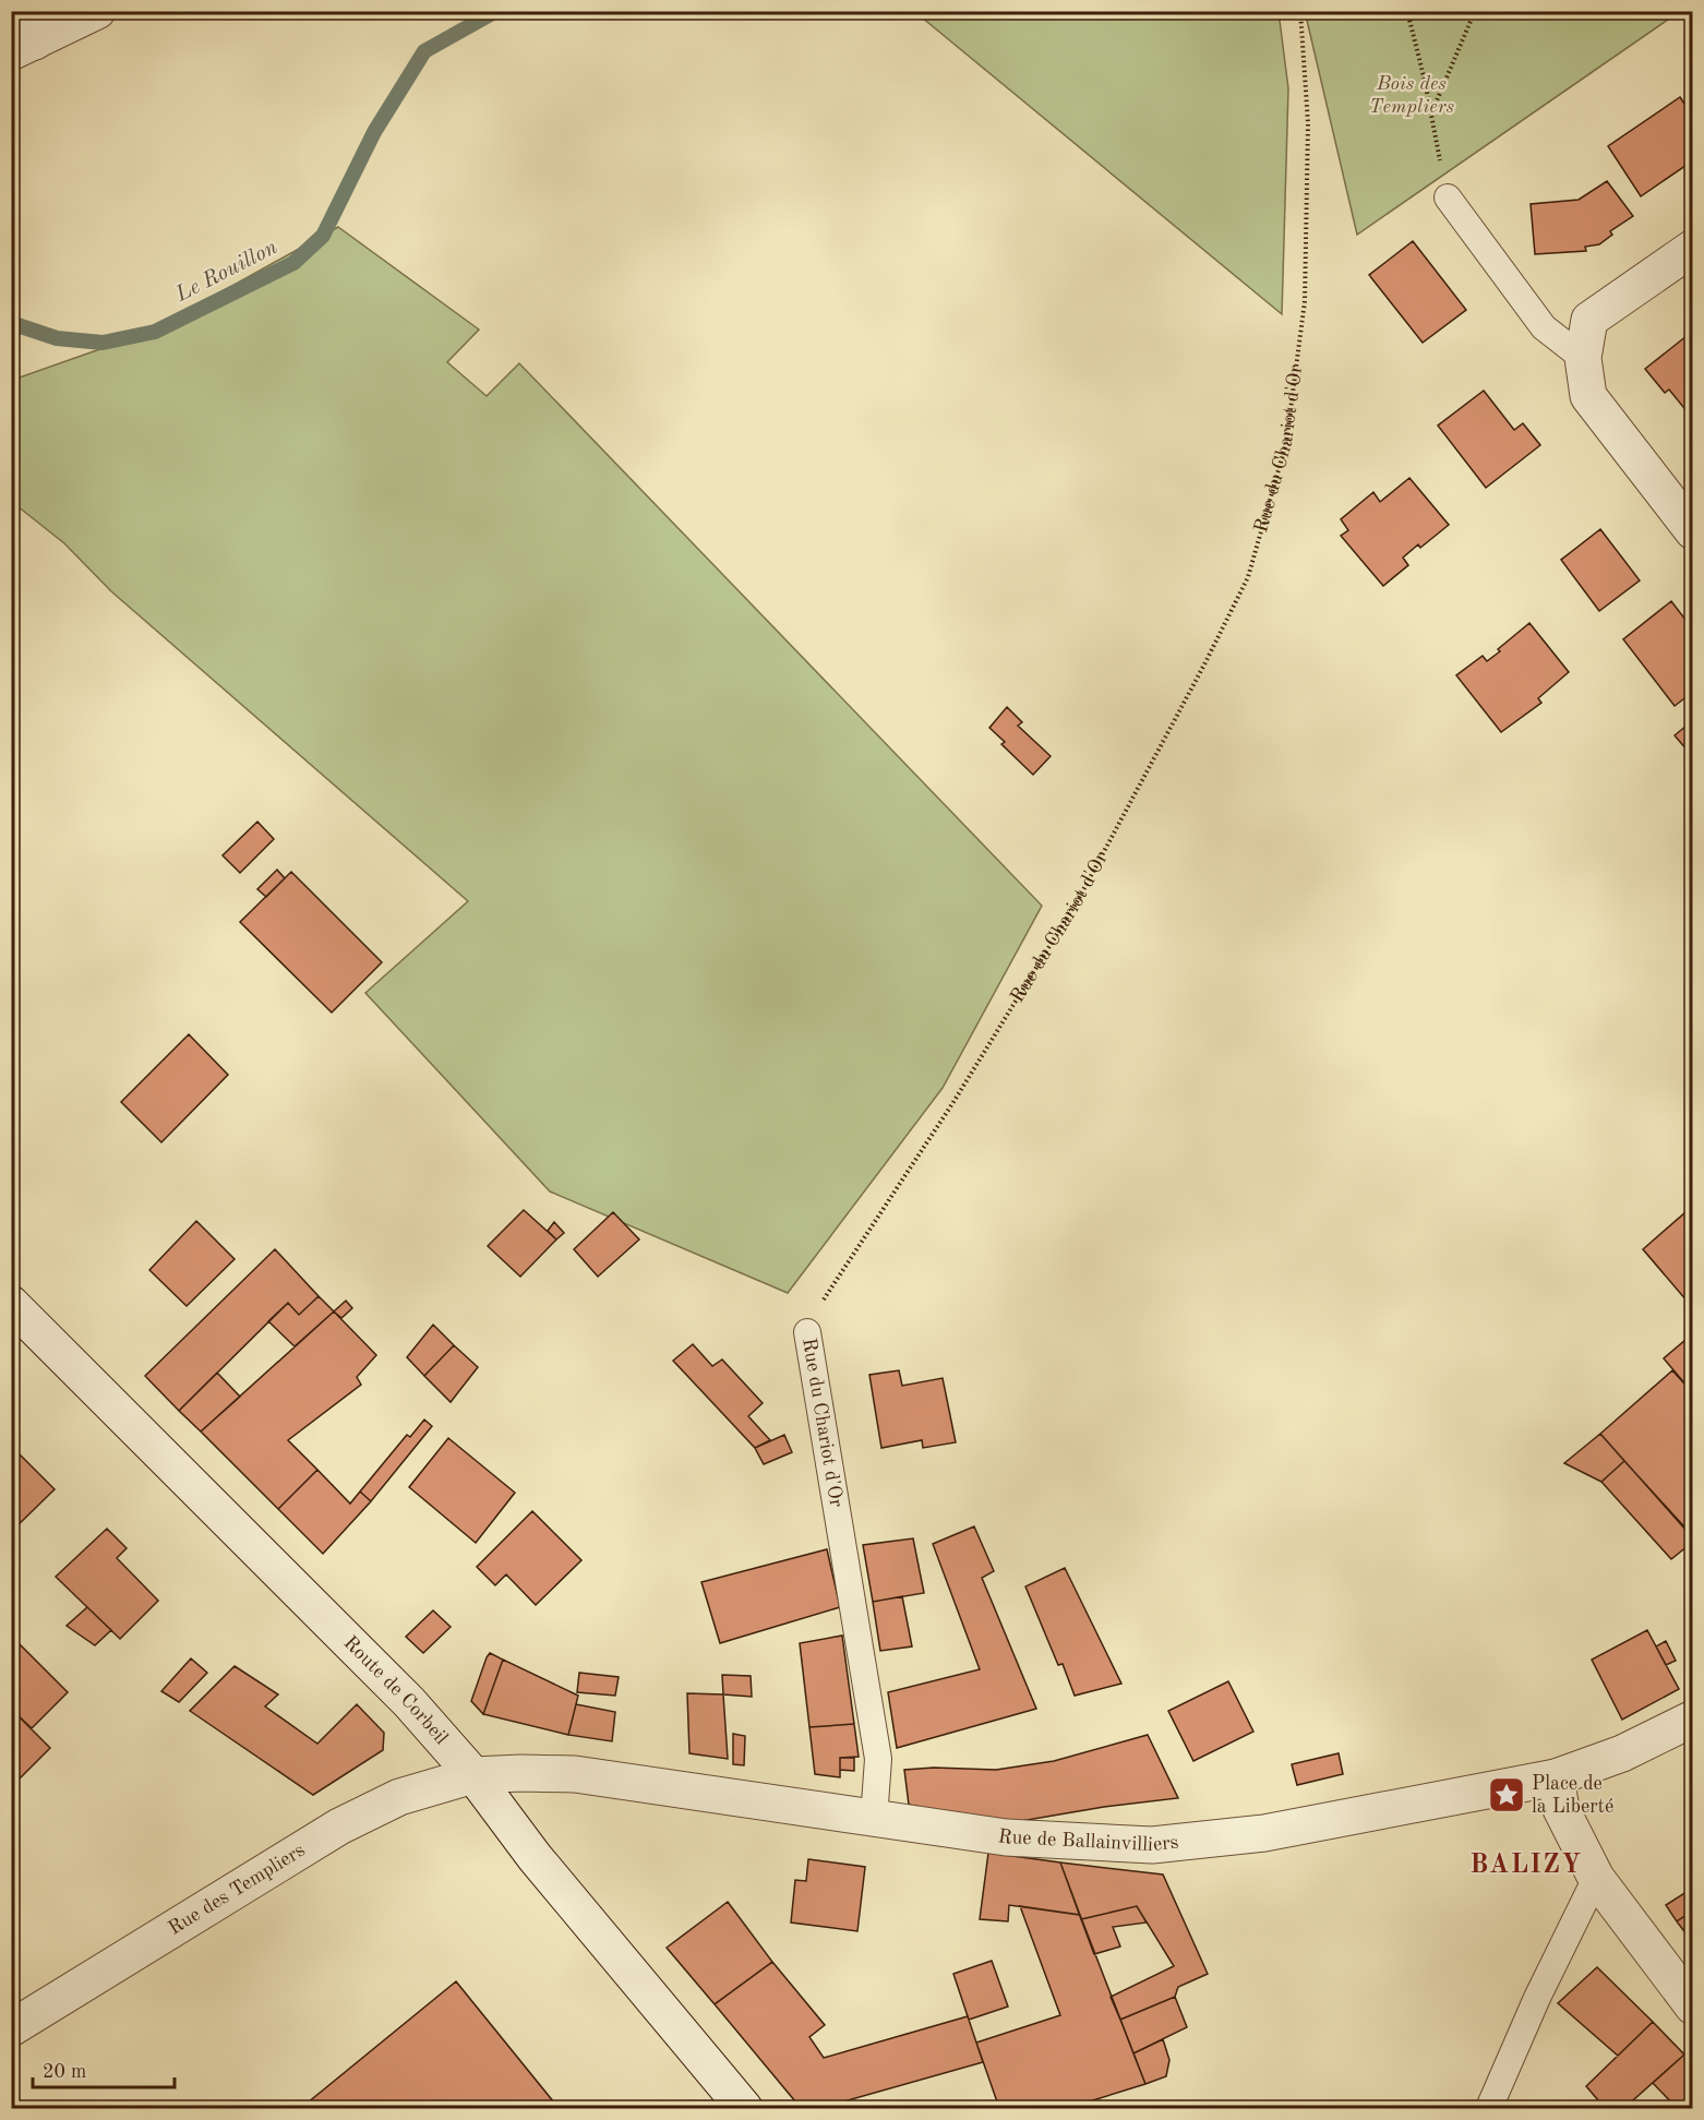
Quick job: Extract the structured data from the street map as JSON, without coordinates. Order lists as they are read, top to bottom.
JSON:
{
  "streets": {
    "street": ["Route de Corbeil", "Rue de Ballainvilliers", "Rue des Templiers"],
    "lane": ["Rue du Chariot d'Or"]
  },
  "crossings": [
    ["Rue du Chariot d'Or", "Rue de Ballainvilliers"],
    ["Route de Corbeil", "Rue de Ballainvilliers"],
    ["Route de Corbeil", "Rue des Templiers"],
    ["Rue de Ballainvilliers", "Rue des Templiers"]
  ],
  "districts": ["BALIZY"],
  "water": ["Le Rouillon"],
  "parks": ["Bois des Templiers"],
  "places": {
    "place": ["Place de la Liberté"]
  },
  "scale_bar": "20 m"
}
